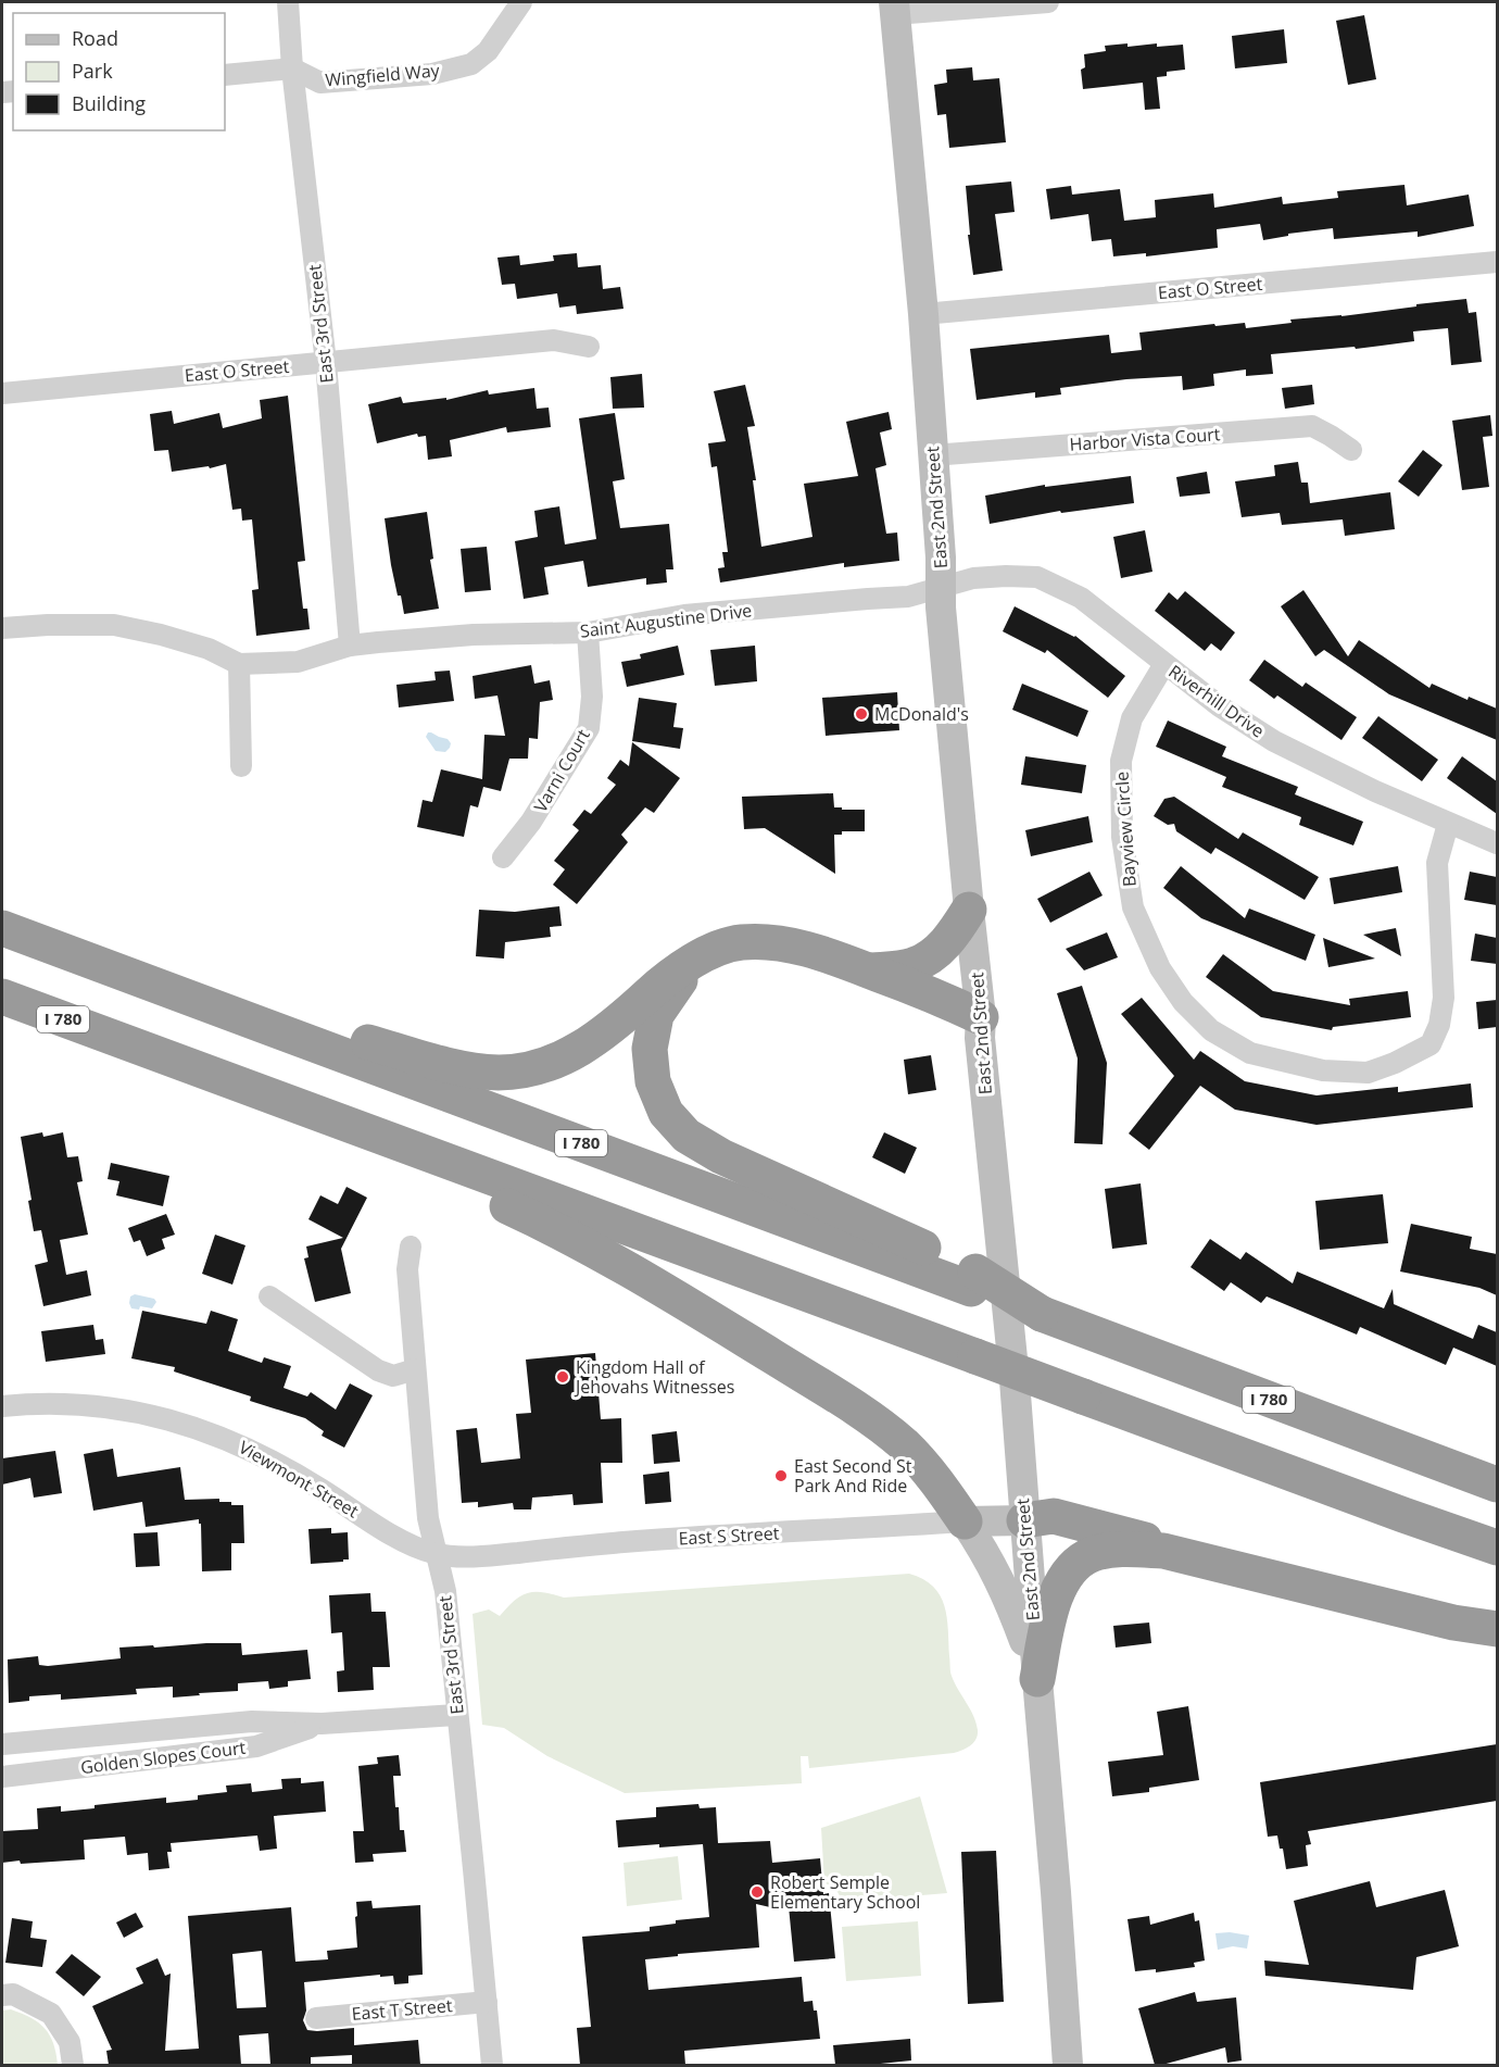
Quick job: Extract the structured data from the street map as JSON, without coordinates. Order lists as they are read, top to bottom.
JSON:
{
  "streets": {
    "highway": ["I 780"],
    "main road": ["East 2nd Street", "East S Street"],
    "street": [
      "Wingfield Way",
      "East O Street",
      "East 3rd Street",
      "Harbor Vista Court",
      "Saint Augustine Drive",
      "Riverhill Drive",
      "Varni Court",
      "Bayview Circle",
      "Viewmont Street",
      "Golden Slopes Court",
      "East T Street"
    ]
  },
  "crossings": [
    ["Wingfield Way", "East 3rd Street"],
    ["East O Street", "East 3rd Street"],
    ["East O Street", "East 2nd Street"],
    ["East 3rd Street", "Saint Augustine Drive"],
    ["East 3rd Street", "Viewmont Street"],
    ["East 3rd Street", "East S Street"],
    ["East 3rd Street", "Golden Slopes Court"],
    ["East 3rd Street", "East T Street"],
    ["Harbor Vista Court", "East 2nd Street"],
    ["East 2nd Street", "Saint Augustine Drive"],
    ["East 2nd Street", "Riverhill Drive"],
    ["East 2nd Street", "East S Street"],
    ["Saint Augustine Drive", "Riverhill Drive"],
    ["Saint Augustine Drive", "Varni Court"],
    ["Riverhill Drive", "Bayview Circle"],
    ["Viewmont Street", "East S Street"]
  ],
  "places": [
    "McDonald's",
    "Kingdom Hall of Jehovahs Witnesses",
    "East Second St Park And Ride",
    "Robert Semple Elementary School"
  ],
  "legend": ["Road", "Park", "Building"]
}
